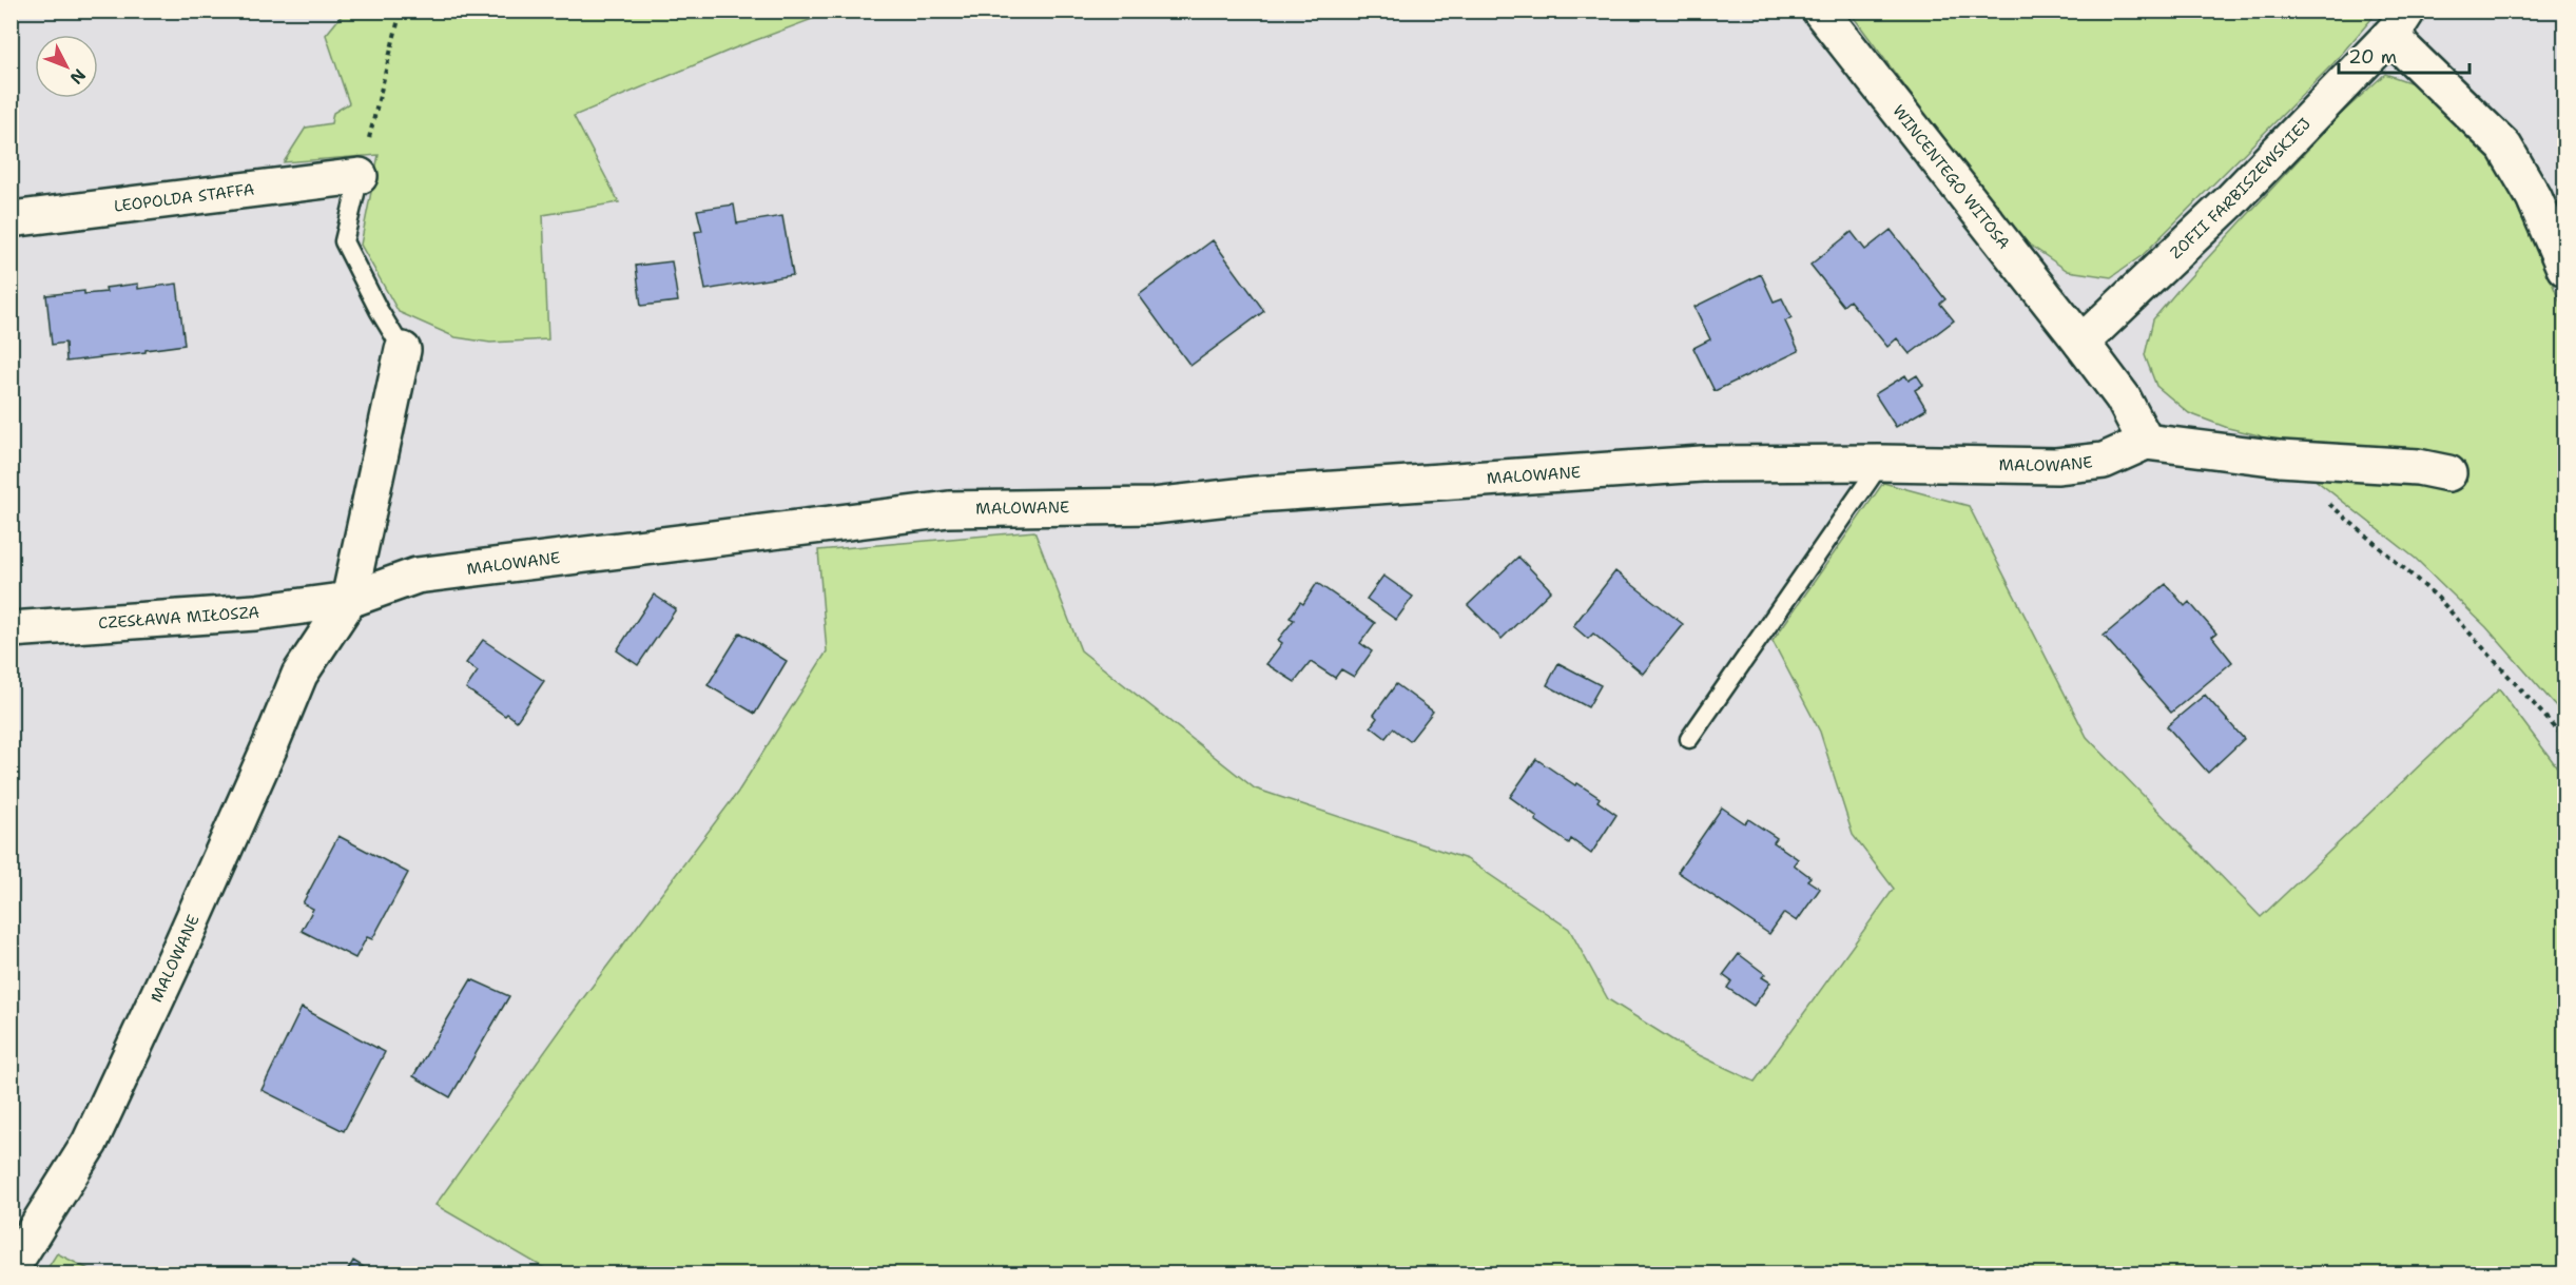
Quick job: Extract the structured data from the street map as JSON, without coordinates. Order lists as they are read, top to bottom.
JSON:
{
  "streets": {
    "street": [
      "WINCENTEGO WITOSA",
      "ZOFII FARBISZEWSKIEJ",
      "LEOPOLDA STAFFA",
      "MALOWANE",
      "CZESŁAWA MIŁOSZA"
    ]
  },
  "crossings": [
    ["WINCENTEGO WITOSA", "ZOFII FARBISZEWSKIEJ"],
    ["WINCENTEGO WITOSA", "MALOWANE"],
    ["MALOWANE", "CZESŁAWA MIŁOSZA"]
  ],
  "scale_bar": "20 m",
  "north": "bottom right"
}
